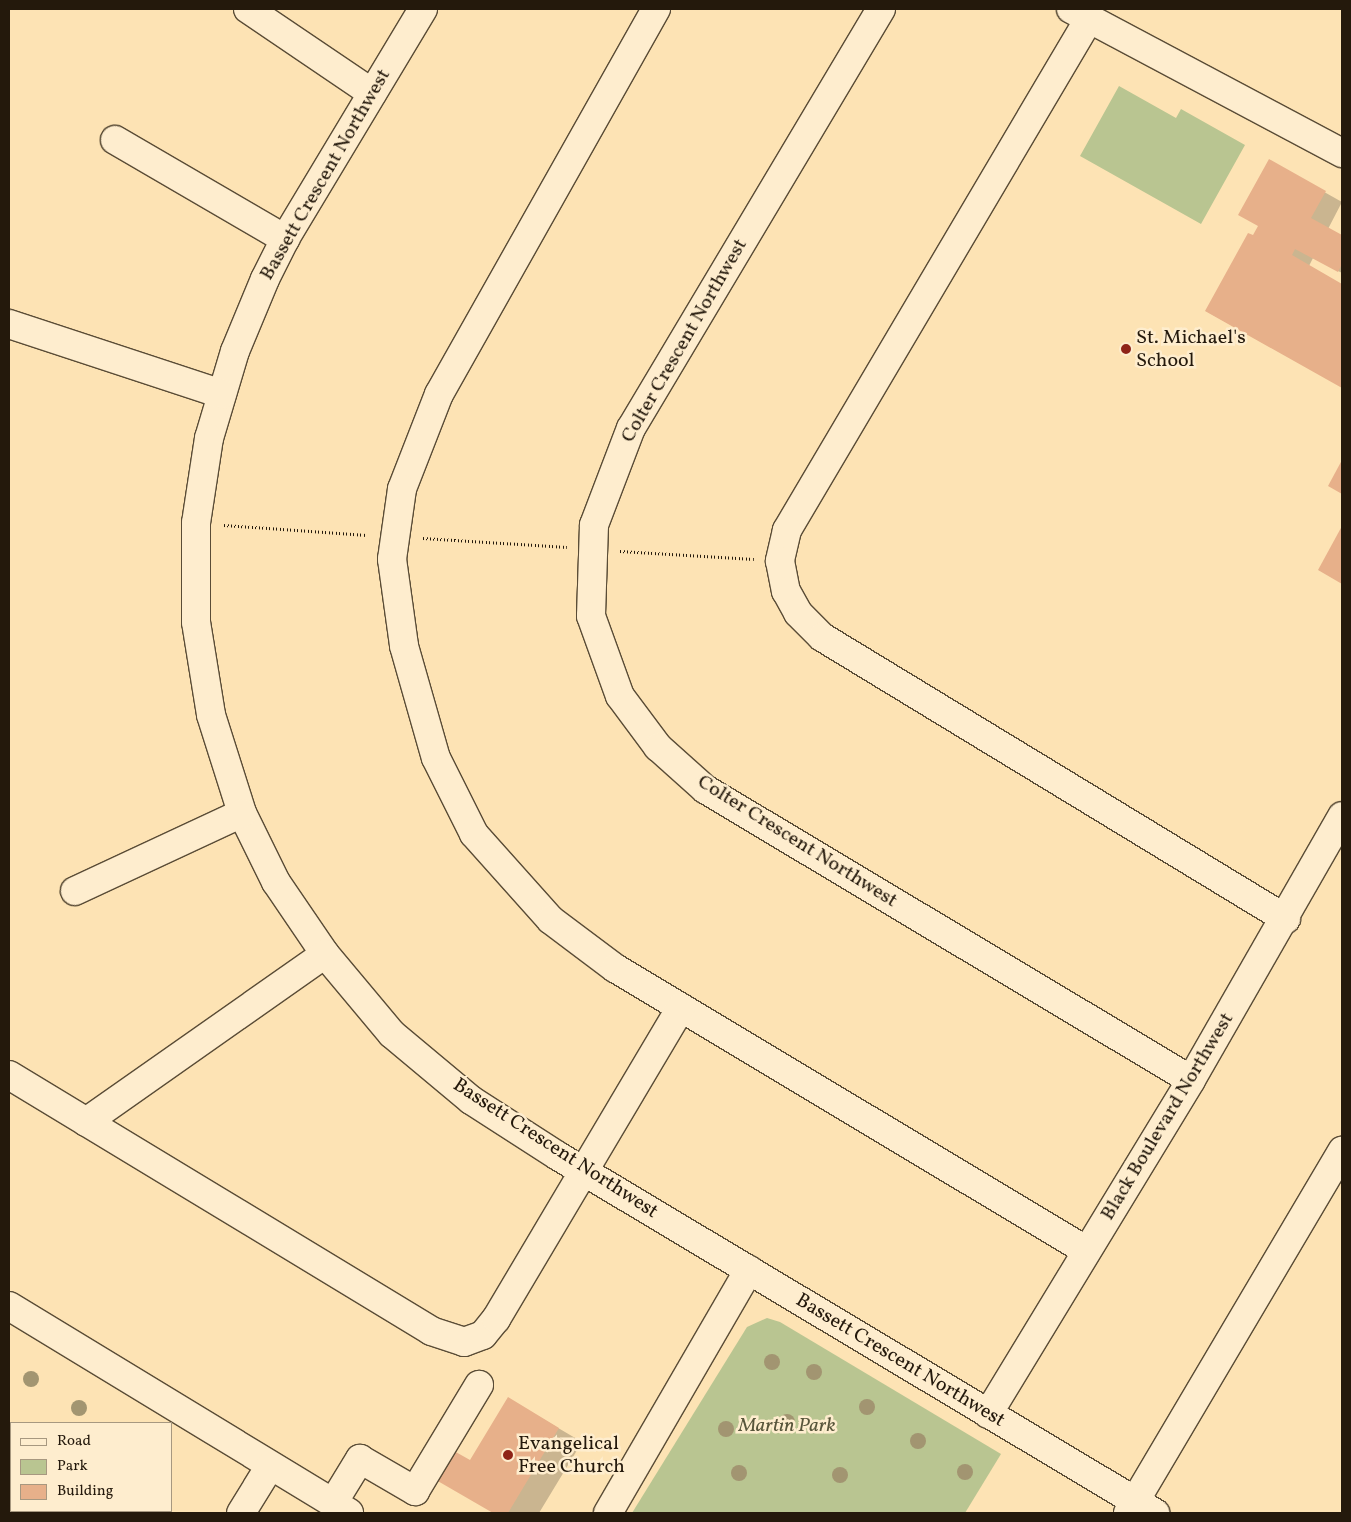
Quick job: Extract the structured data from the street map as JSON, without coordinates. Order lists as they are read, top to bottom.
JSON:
{
  "streets": {
    "street": ["Bassett Crescent Northwest", "Colter Crescent Northwest", "Black Boulevard Northwest"]
  },
  "crossings": [
    ["Bassett Crescent Northwest", "Black Boulevard Northwest"],
    ["Colter Crescent Northwest", "Black Boulevard Northwest"]
  ],
  "parks": ["Martin Park"],
  "places": ["St. Michael's School", "Evangelical Free Church"],
  "legend": ["Road", "Park", "Building"]
}
